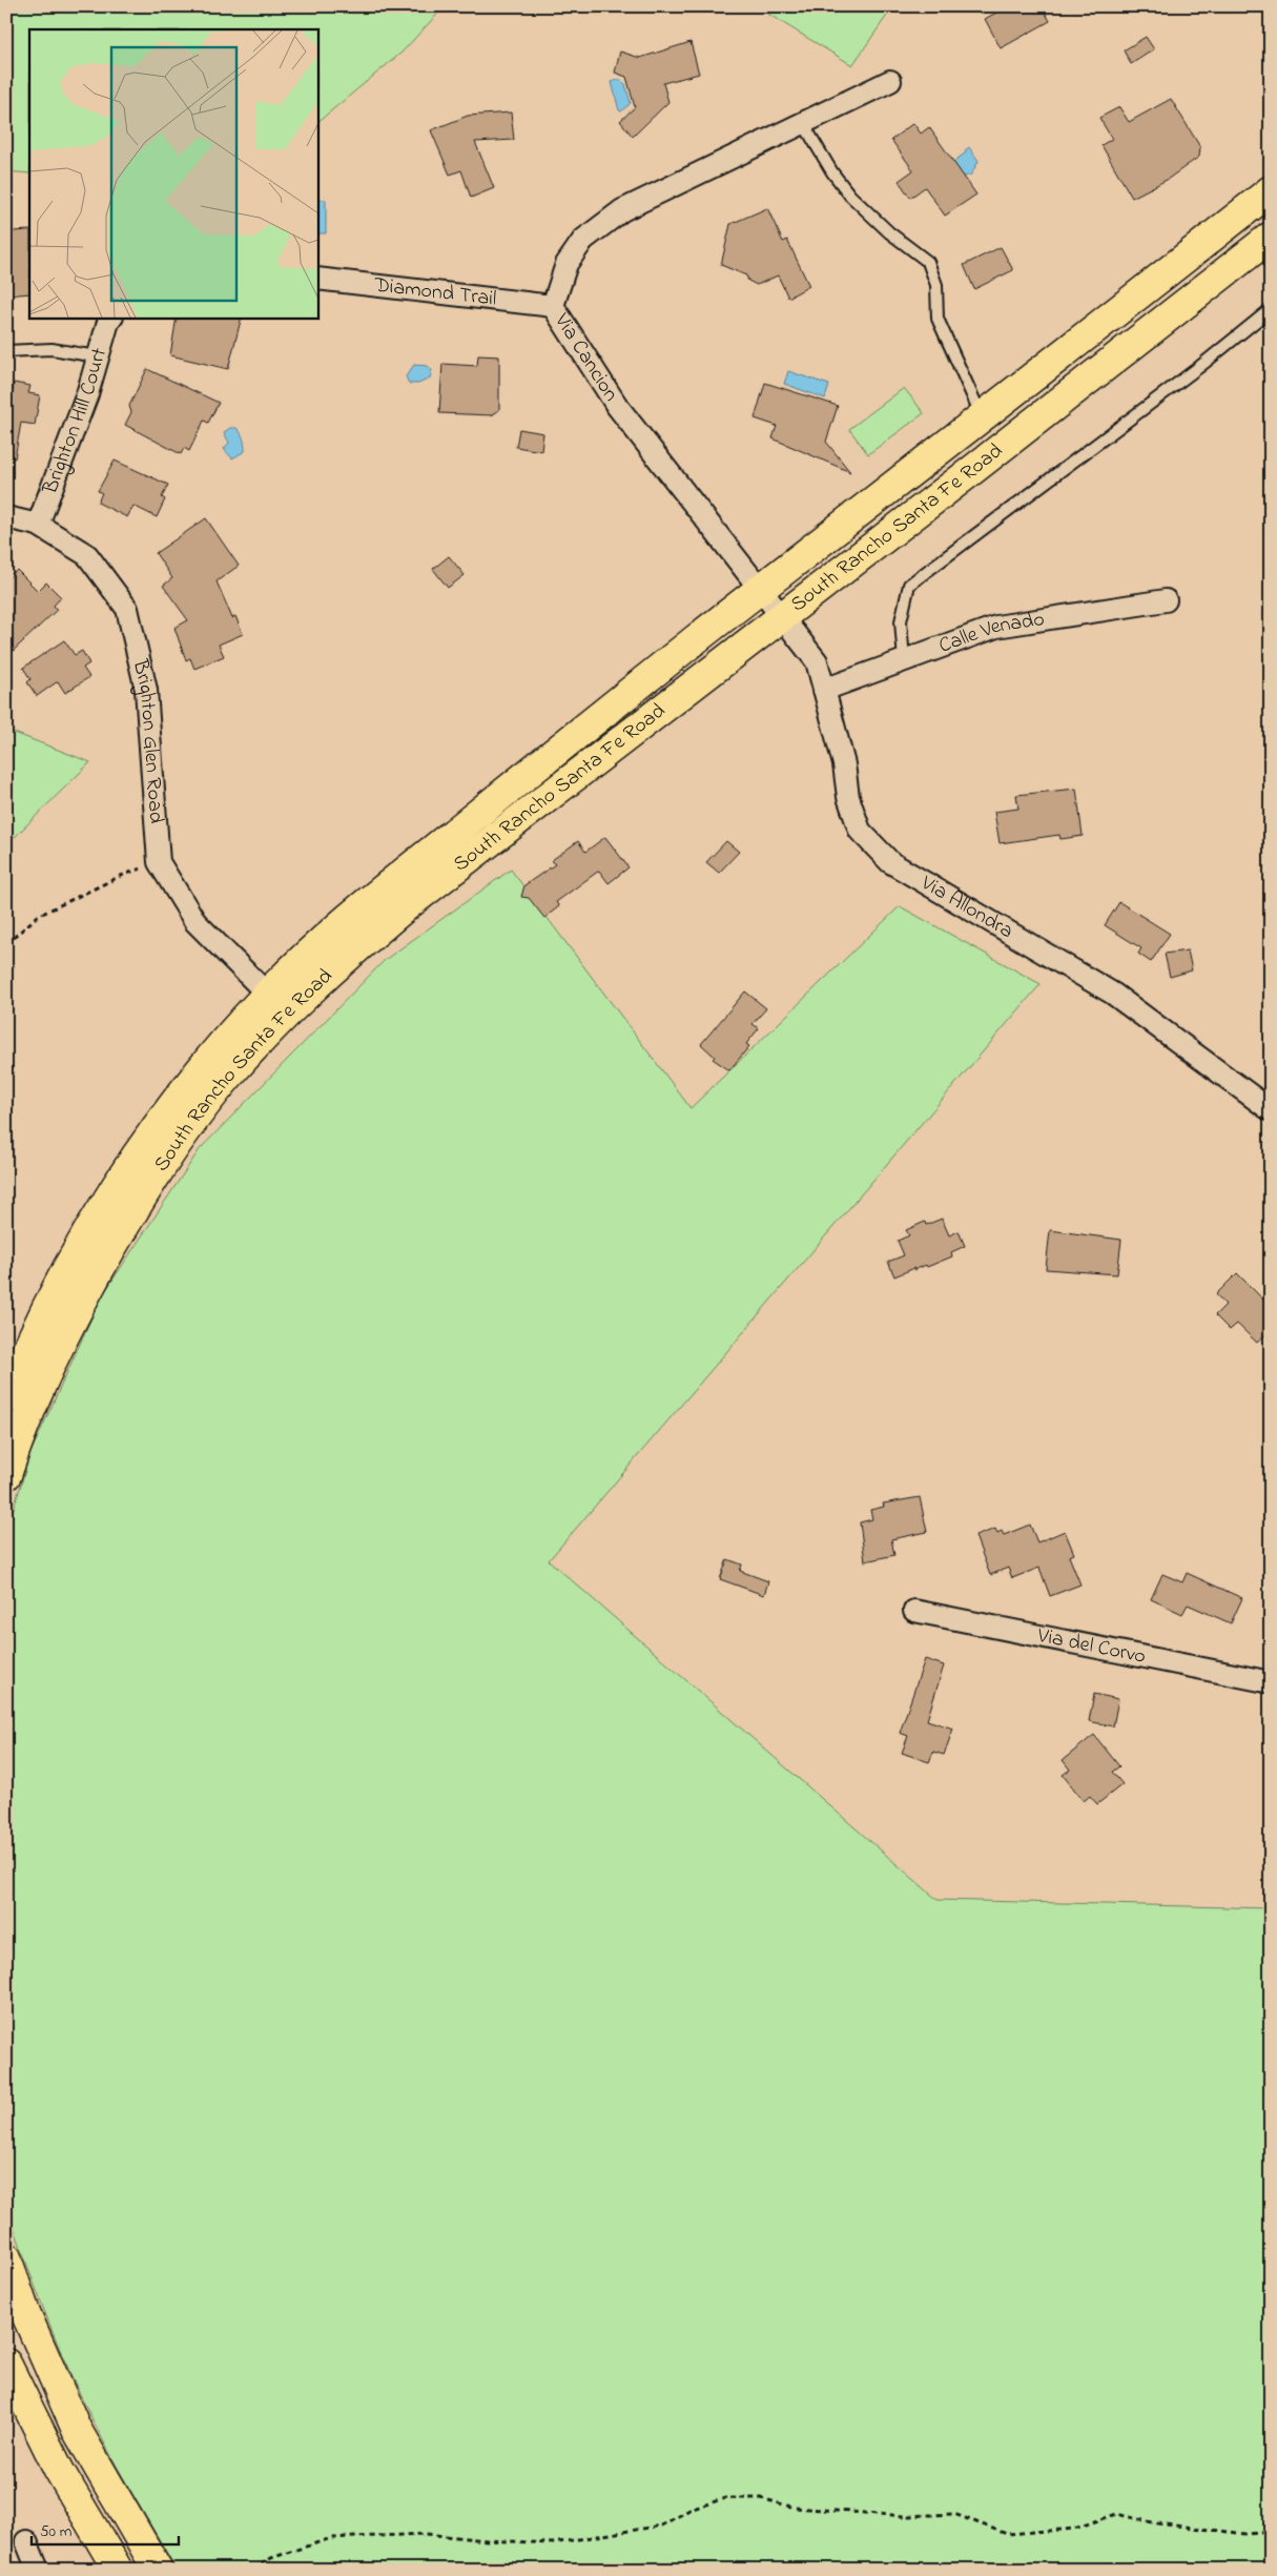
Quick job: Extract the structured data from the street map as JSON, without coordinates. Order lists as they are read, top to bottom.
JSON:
{
  "streets": {
    "main road": ["South Rancho Santa Fe Road"],
    "street": [
      "Diamond Trail",
      "Via Cancion",
      "Brighton Hill Court",
      "Calle Venado",
      "Brighton Glen Road",
      "Via Allondra",
      "Via del Corvo"
    ]
  },
  "crossings": [
    ["Diamond Trail", "Via Cancion"],
    ["Via Cancion", "South Rancho Santa Fe Road"],
    ["Via Cancion", "Via Allondra"],
    ["Brighton Hill Court", "Brighton Glen Road"],
    ["South Rancho Santa Fe Road", "Brighton Glen Road"],
    ["South Rancho Santa Fe Road", "Via Allondra"],
    ["Calle Venado", "Via Allondra"]
  ],
  "scale_bar": "50 m"
}
